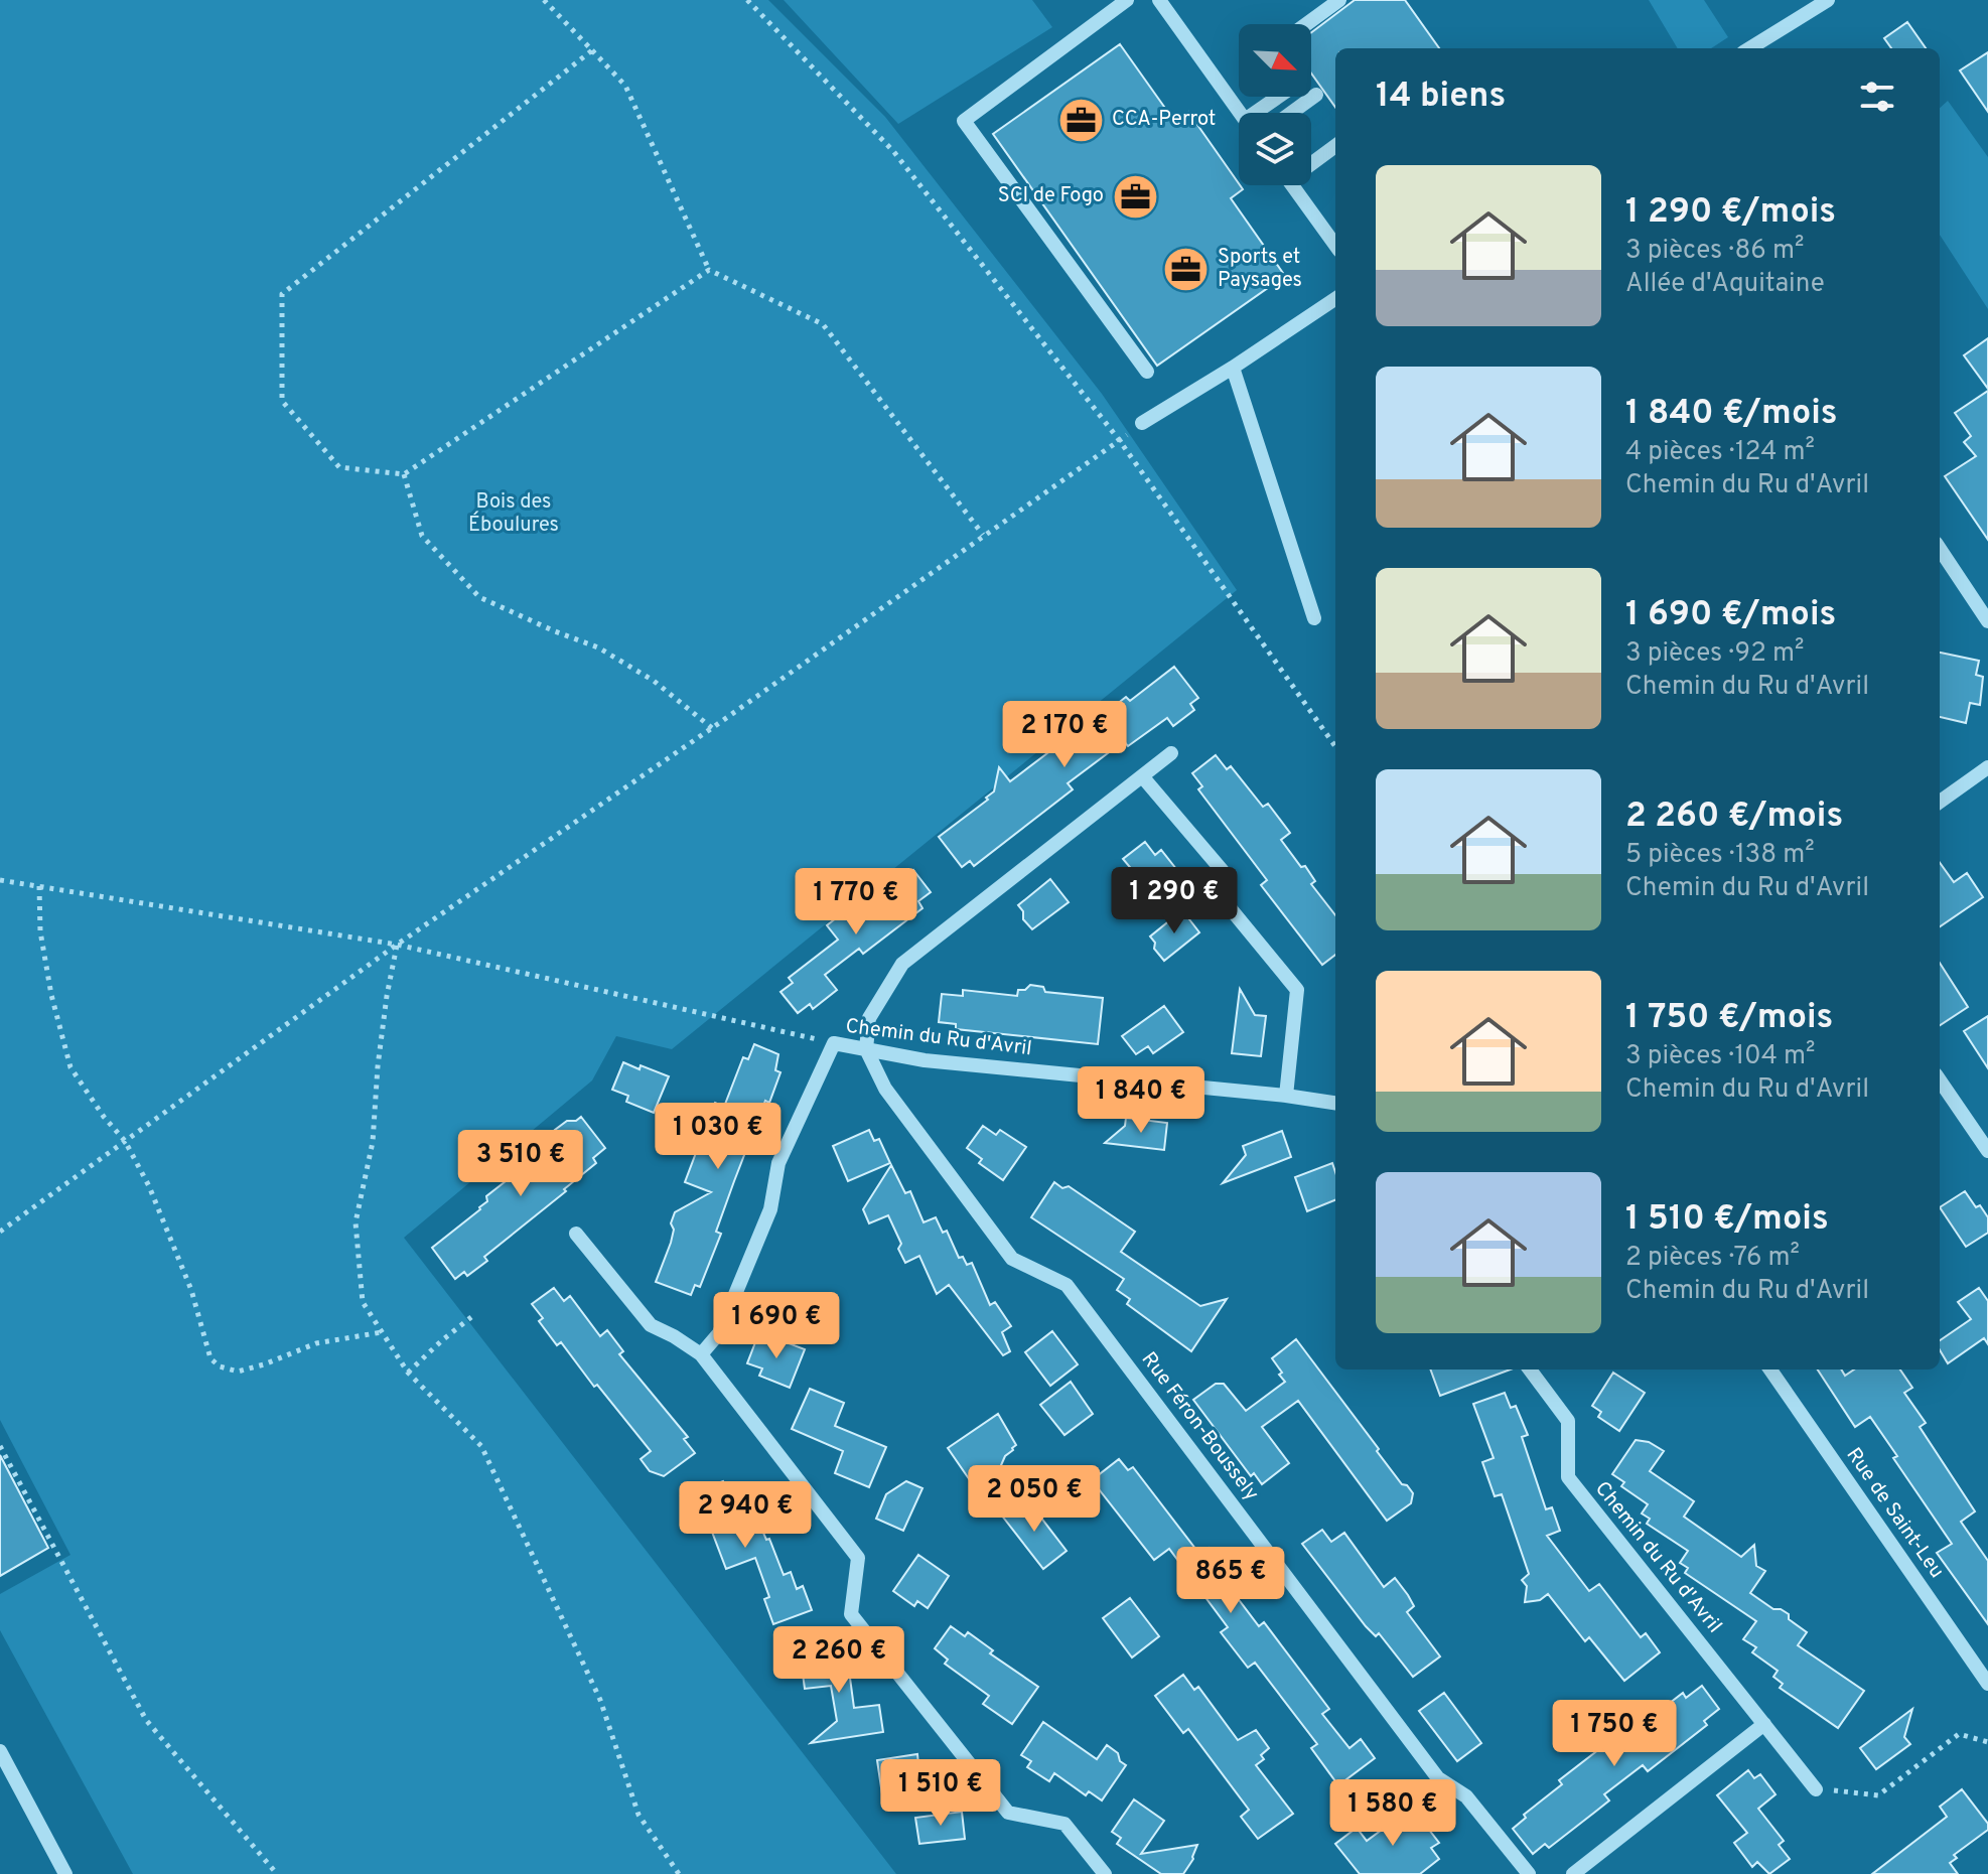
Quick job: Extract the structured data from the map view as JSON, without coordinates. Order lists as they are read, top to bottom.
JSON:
{
  "streets": {
    "street": ["Chemin du Ru d'Avril", "Rue Féron-Boussely", "Rue de Saint-Leu"]
  },
  "crossings": [
    ["Chemin du Ru d'Avril", "Rue Féron-Boussely"]
  ],
  "parks": ["Bois des Éboulures"],
  "places": {
    "office": ["CCA-Perrot", "SCI de Fogo", "Sports et Paysages"]
  },
  "north": "bottom right",
  "page": {
    "heading": "14 biens",
    "list": [
      {
        "name": "1 290 €/mois",
        "note": "3 pièces · 86 m² · Allée d'Aquitaine"
      },
      {
        "name": "1 840 €/mois",
        "note": "4 pièces · 124 m² · Chemin du Ru d'Avril"
      },
      {
        "name": "1 690 €/mois",
        "note": "3 pièces · 92 m² · Chemin du Ru d'Avril"
      },
      {
        "name": "2 260 €/mois",
        "note": "5 pièces · 138 m² · Chemin du Ru d'Avril"
      },
      {
        "name": "1 750 €/mois",
        "note": "3 pièces · 104 m² · Chemin du Ru d'Avril"
      },
      {
        "name": "1 510 €/mois",
        "note": "2 pièces · 76 m² · Chemin du Ru d'Avril"
      }
    ],
    "price": [
      "2 170 €",
      "1 290 €",
      "1 770 €",
      "1 840 €",
      "1 030 €",
      "3 510 €",
      "1 690 €",
      "2 050 €",
      "2 940 €",
      "865 €",
      "2 260 €",
      "1 750 €",
      "1 510 €",
      "1 580 €"
    ]
  }
}
